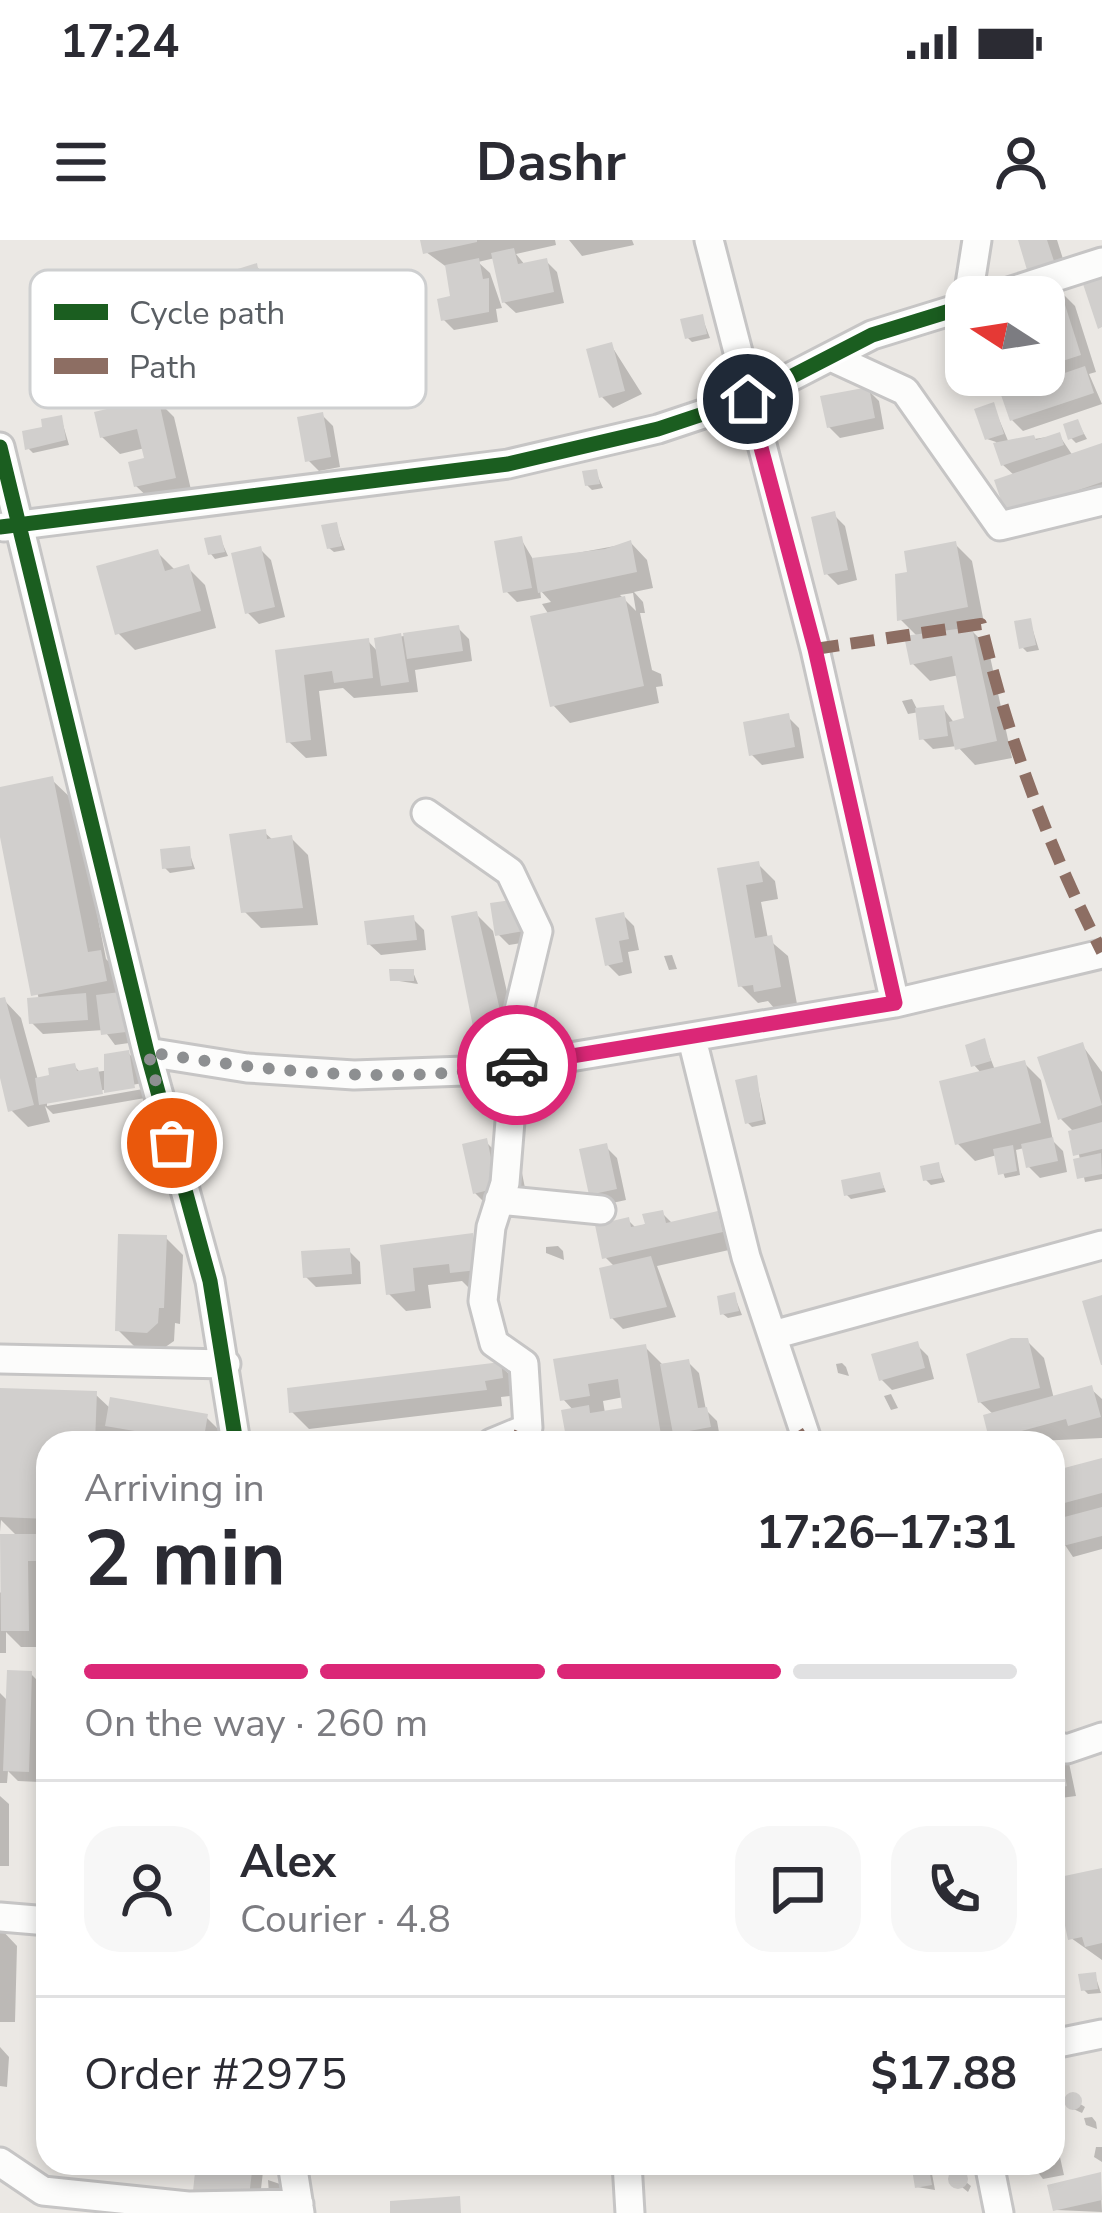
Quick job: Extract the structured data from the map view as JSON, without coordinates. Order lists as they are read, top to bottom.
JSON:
{
  "legend": ["Cycle path", "Path"],
  "north": "left",
  "page": {
    "status": "17:24",
    "header": "Dashr",
    "heading": ["2 min", "Arriving in", "17:26–17:31"],
    "panel": [
      "Alex",
      "Courier · 4.8",
      "Order #2975",
      "$17.88"
    ],
    "bar": "On the way · 260 m"
  }
}
